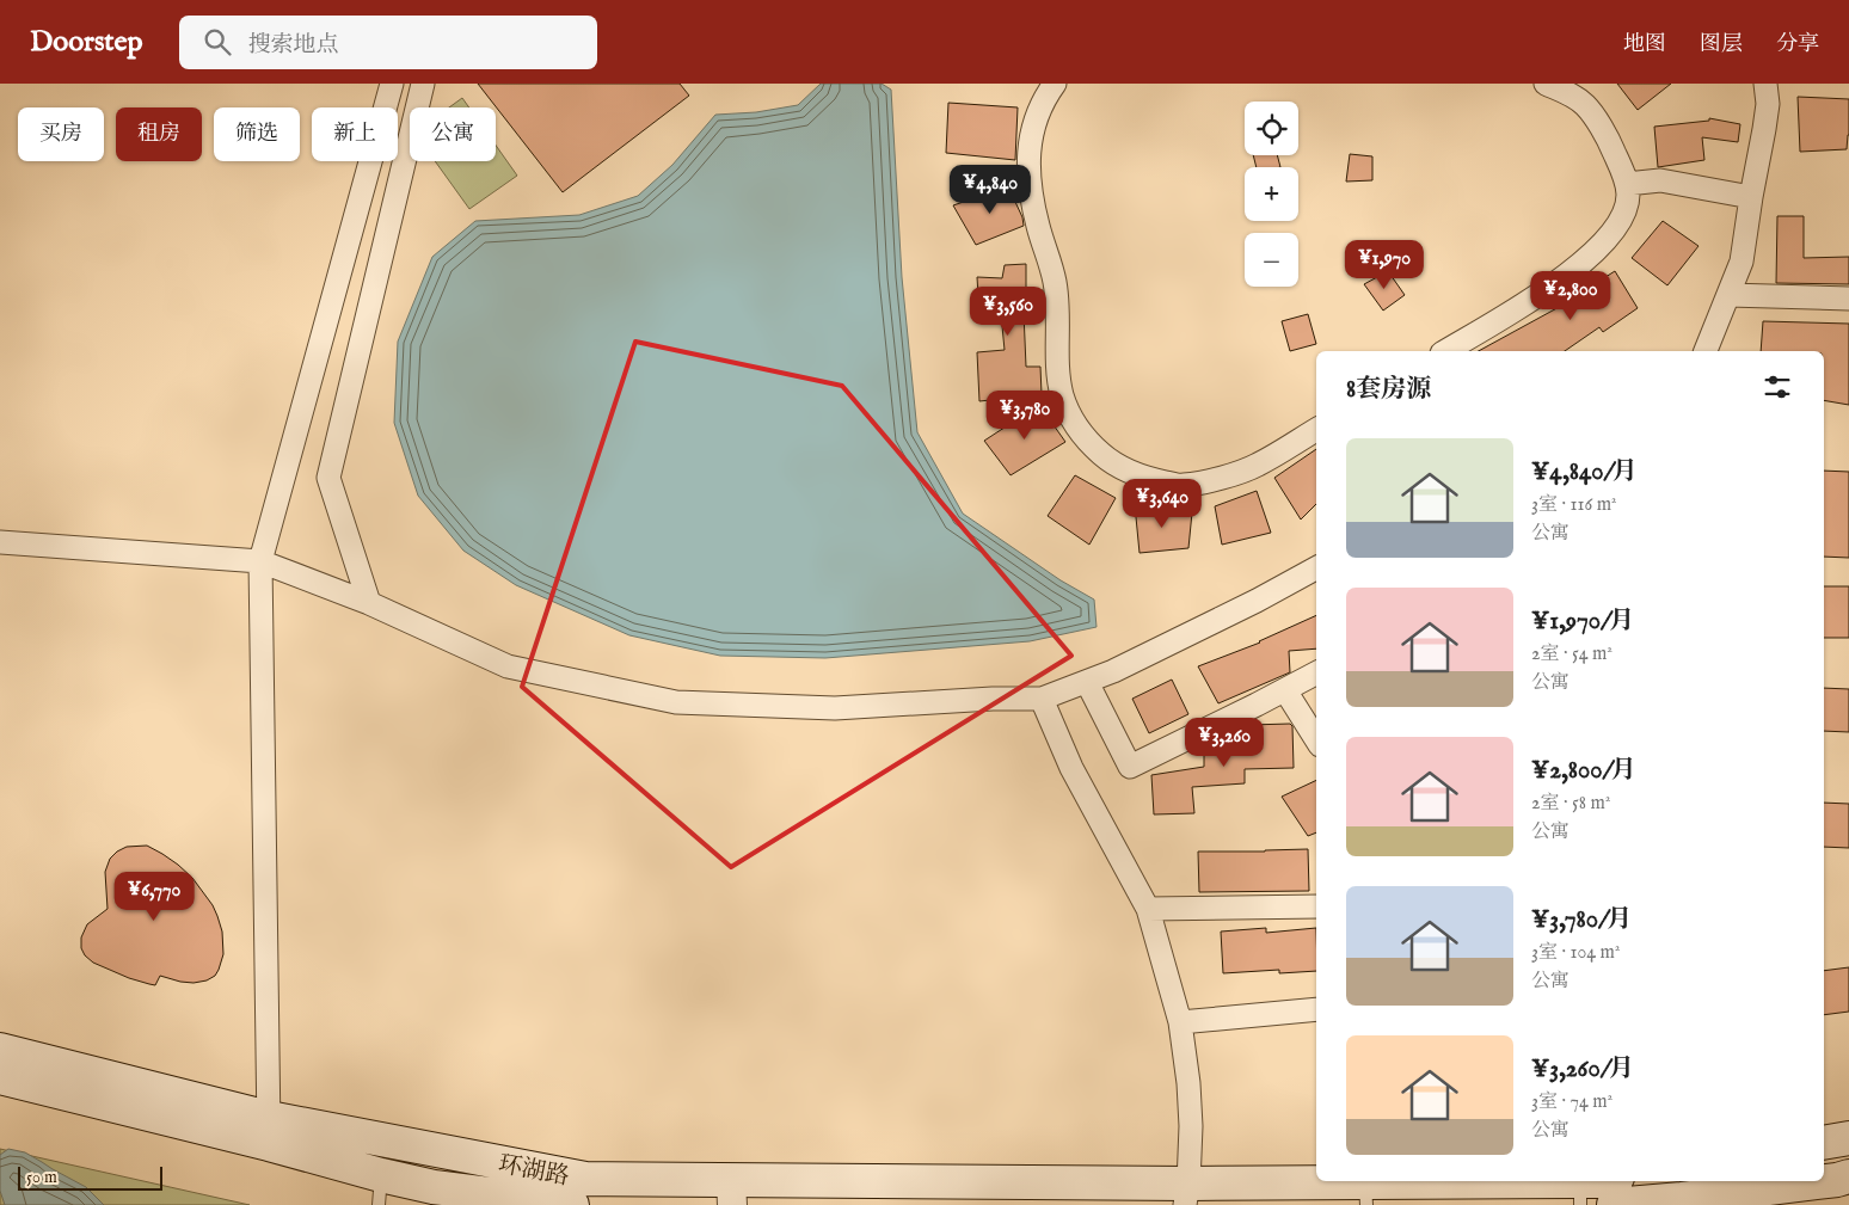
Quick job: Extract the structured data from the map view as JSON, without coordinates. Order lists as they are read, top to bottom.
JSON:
{
  "streets": {
    "main road": ["环湖路"]
  },
  "scale_bar": "50 m",
  "page": {
    "header": "Doorstep",
    "search": "搜索地点",
    "nav": ["地图", "图层", "分享"],
    "map_buttons": ["+", "−"],
    "chip": [
      "买房",
      "租房",
      "筛选",
      "新上",
      "公寓"
    ],
    "price": [
      "¥4,840",
      "¥1,970",
      "¥2,800",
      "¥3,560",
      "¥3,780",
      "¥3,640",
      "¥3,260",
      "¥6,770"
    ],
    "heading": "8套房源",
    "list": [
      {
        "name": "¥4,840/月",
        "note": "3室 · 116 m² · 公寓"
      },
      {
        "name": "¥1,970/月",
        "note": "2室 · 54 m² · 公寓"
      },
      {
        "name": "¥2,800/月",
        "note": "2室 · 58 m² · 公寓"
      },
      {
        "name": "¥3,780/月",
        "note": "3室 · 104 m² · 公寓"
      },
      {
        "name": "¥3,260/月",
        "note": "3室 · 74 m² · 公寓"
      }
    ],
    "scale": "50 m"
  }
}
